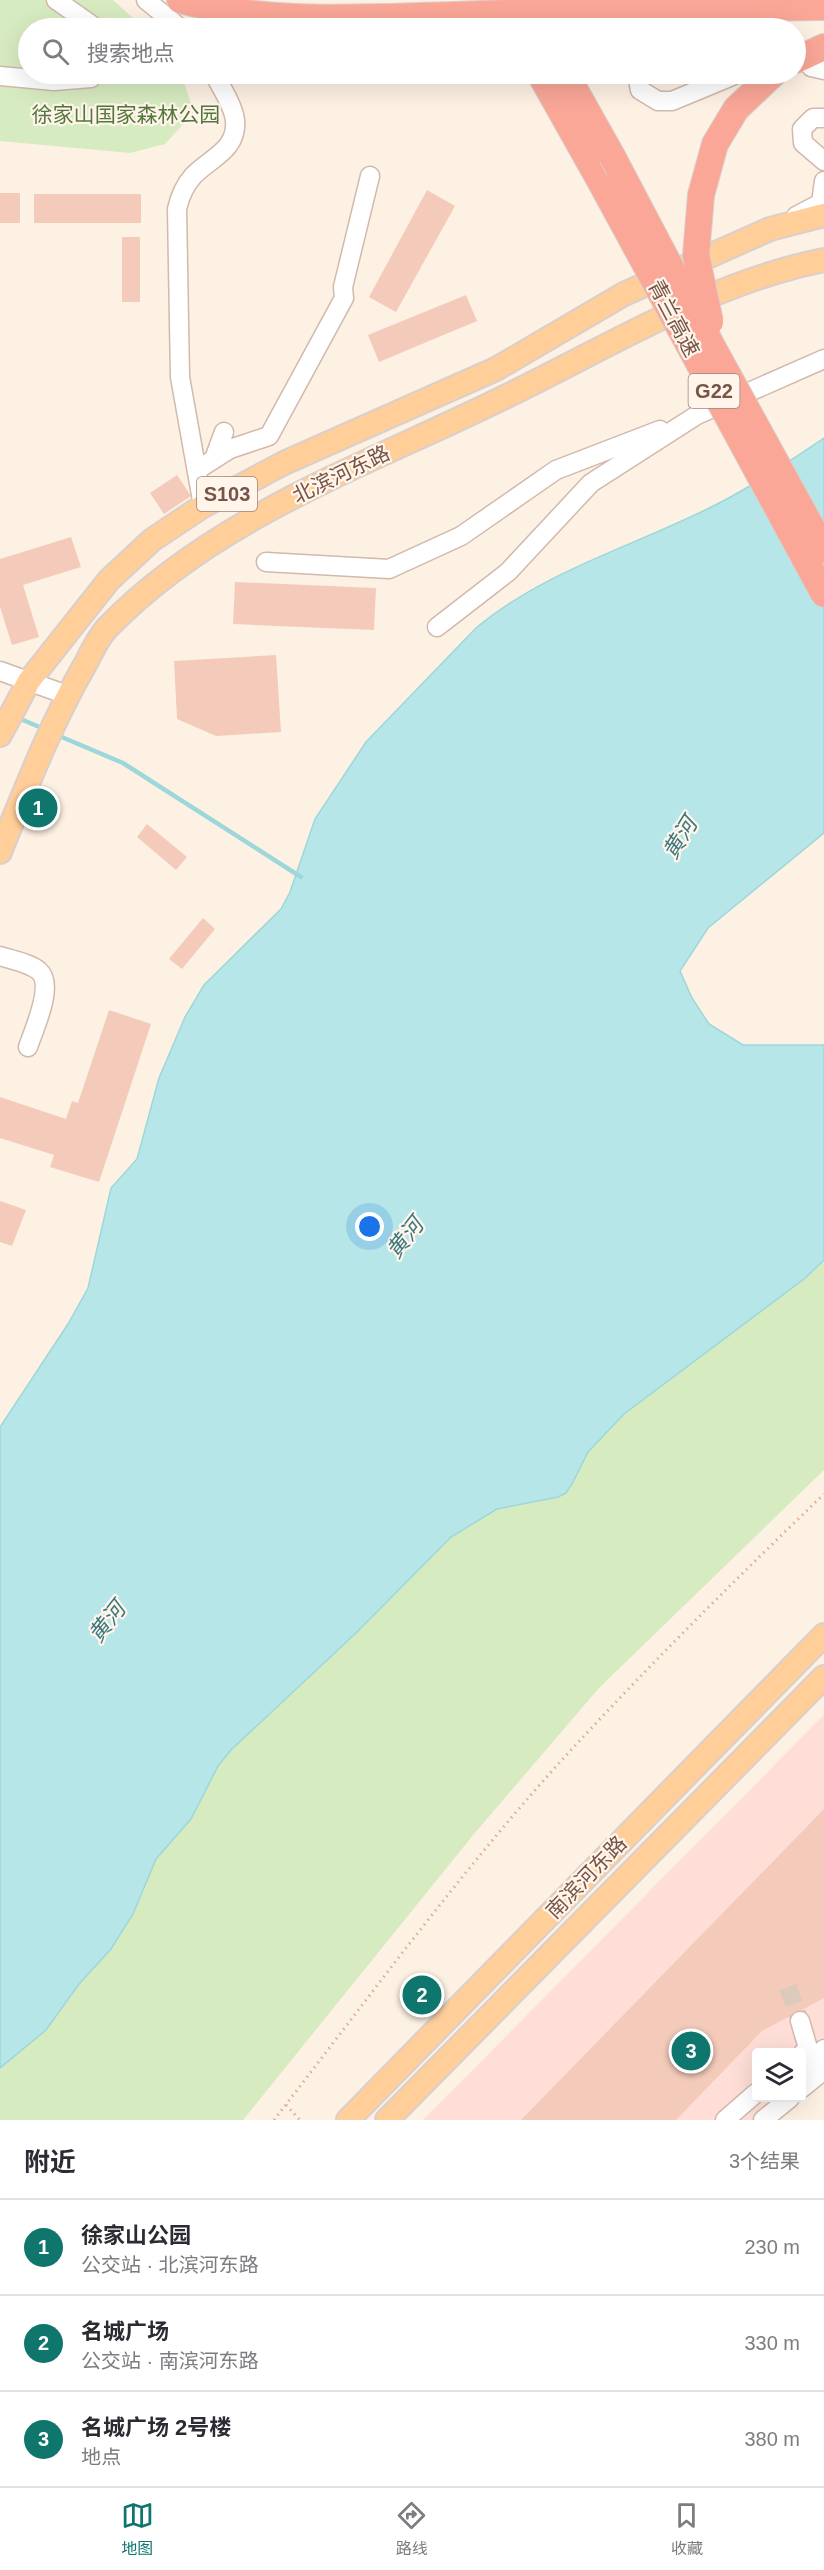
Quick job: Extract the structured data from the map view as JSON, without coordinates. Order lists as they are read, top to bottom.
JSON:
{
  "streets": {
    "highway": ["青兰高速", "G22"],
    "main road": ["北滨河东路", "S103", "南滨河东路"]
  },
  "water": ["黄河"],
  "parks": ["徐家山国家森林公园"],
  "page": {
    "search": "搜索地点",
    "pins": ["1", "2", "3"],
    "heading": ["附近", "3个结果"],
    "list": [
      {
        "mark": "1",
        "name": "徐家山公园",
        "note": "公交站 · 北滨河东路",
        "value": "230 m"
      },
      {
        "mark": "2",
        "name": "名城广场",
        "note": "公交站 · 南滨河东路",
        "value": "330 m"
      },
      {
        "mark": "3",
        "name": "名城广场 2号楼",
        "note": "地点",
        "value": "380 m"
      }
    ],
    "nav": ["地图", "路线", "收藏"]
  }
}
